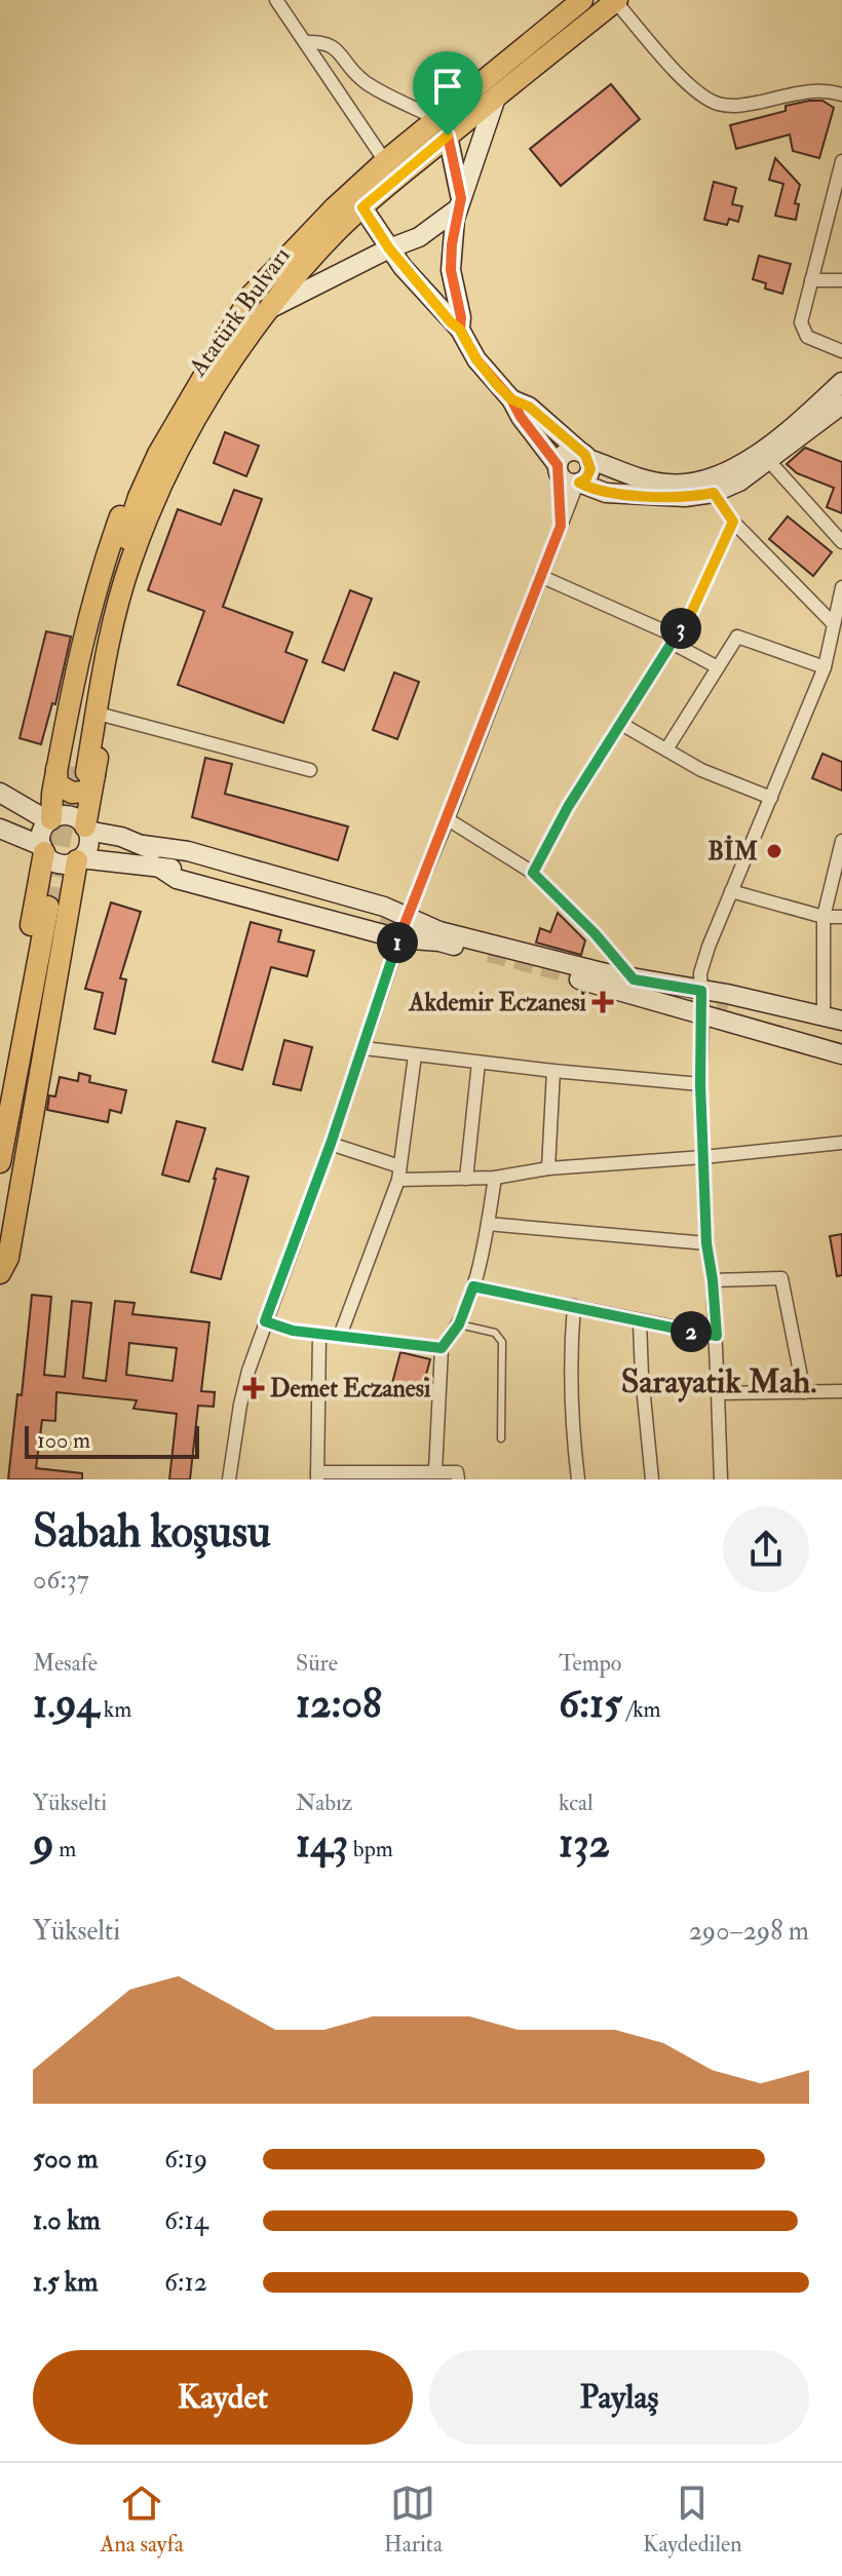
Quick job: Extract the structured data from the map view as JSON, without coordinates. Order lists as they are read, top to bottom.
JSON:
{
  "streets": {
    "main road": ["Atatürk Bulvarı"]
  },
  "districts": ["Sarayatik Mah."],
  "places": {
    "other": ["BİM"],
    "health": ["Akdemir Eczanesi", "Demet Eczanesi"]
  },
  "scale_bar": "100 m",
  "page": {
    "pins": ["3", "1", "2"],
    "scale": "100 m",
    "heading": ["Sabah koşusu", "06:37"],
    "stats": [
      ["Mesafe", "1.94 km"],
      ["Süre", "12:08"],
      ["Tempo", "6:15 /km"],
      ["Yükselti", "9 m"],
      ["Nabız", "143 bpm"],
      ["kcal", "132"]
    ],
    "chart": ["Yükselti", "290–298 m"],
    "list": [
      {
        "name": "500 m",
        "note": "6:19"
      },
      {
        "name": "1.0 km",
        "note": "6:14"
      },
      {
        "name": "1.5 km",
        "note": "6:12"
      }
    ],
    "buttons": ["Kaydet", "Paylaş"],
    "tabs": ["Ana sayfa", "Harita", "Kaydedilen"]
  }
}
